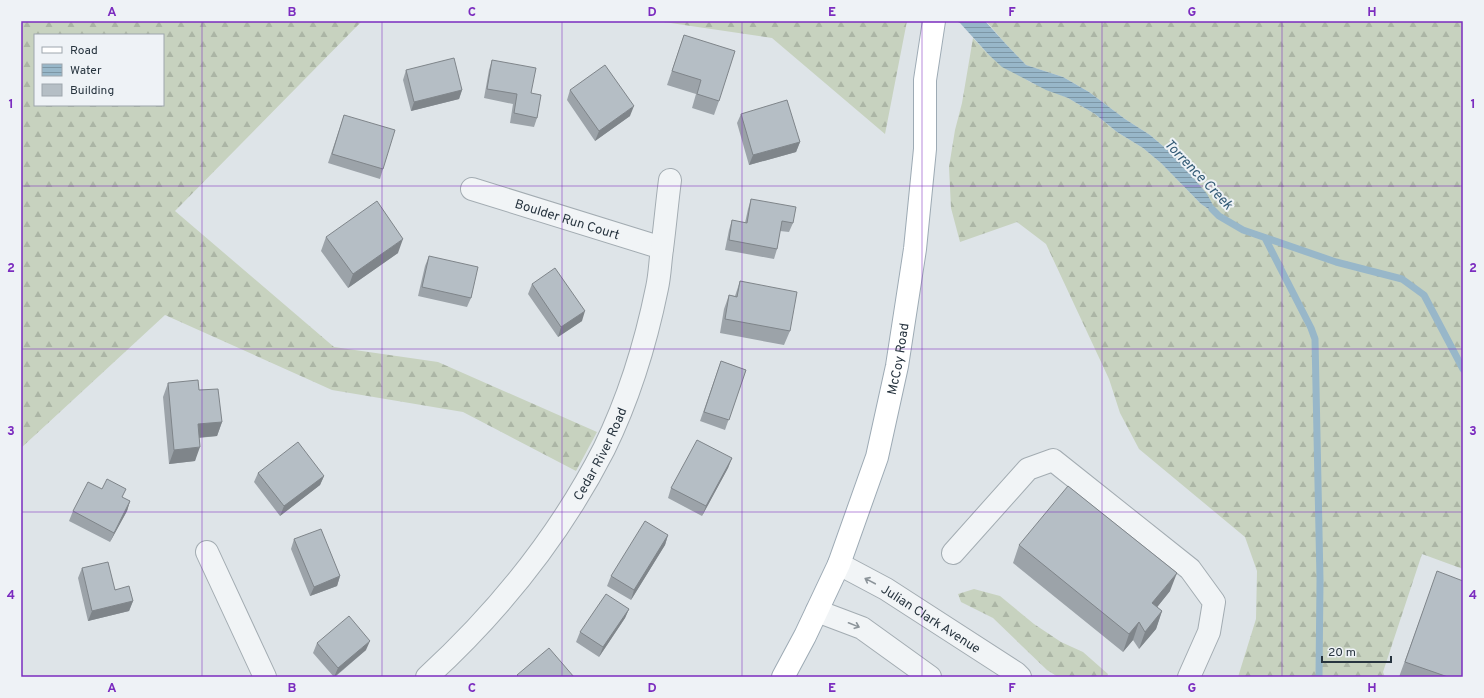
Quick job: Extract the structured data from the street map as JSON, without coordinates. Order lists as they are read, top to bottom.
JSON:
{
  "streets": {
    "main road": ["McCoy Road"],
    "street": ["Boulder Run Court", "Cedar River Road", "Julian Clark Avenue"]
  },
  "crossings": [
    ["Boulder Run Court", "Cedar River Road"],
    ["McCoy Road", "Julian Clark Avenue"]
  ],
  "water": ["Torrence Creek"],
  "legend": ["Road", "Water", "Building"],
  "scale_bar": "20 m",
  "grid": {
    "columns": [
      "A",
      "B",
      "C",
      "D",
      "E",
      "F",
      "G",
      "H"
    ],
    "rows": [
      "1",
      "2",
      "3",
      "4"
    ]
  }
}
